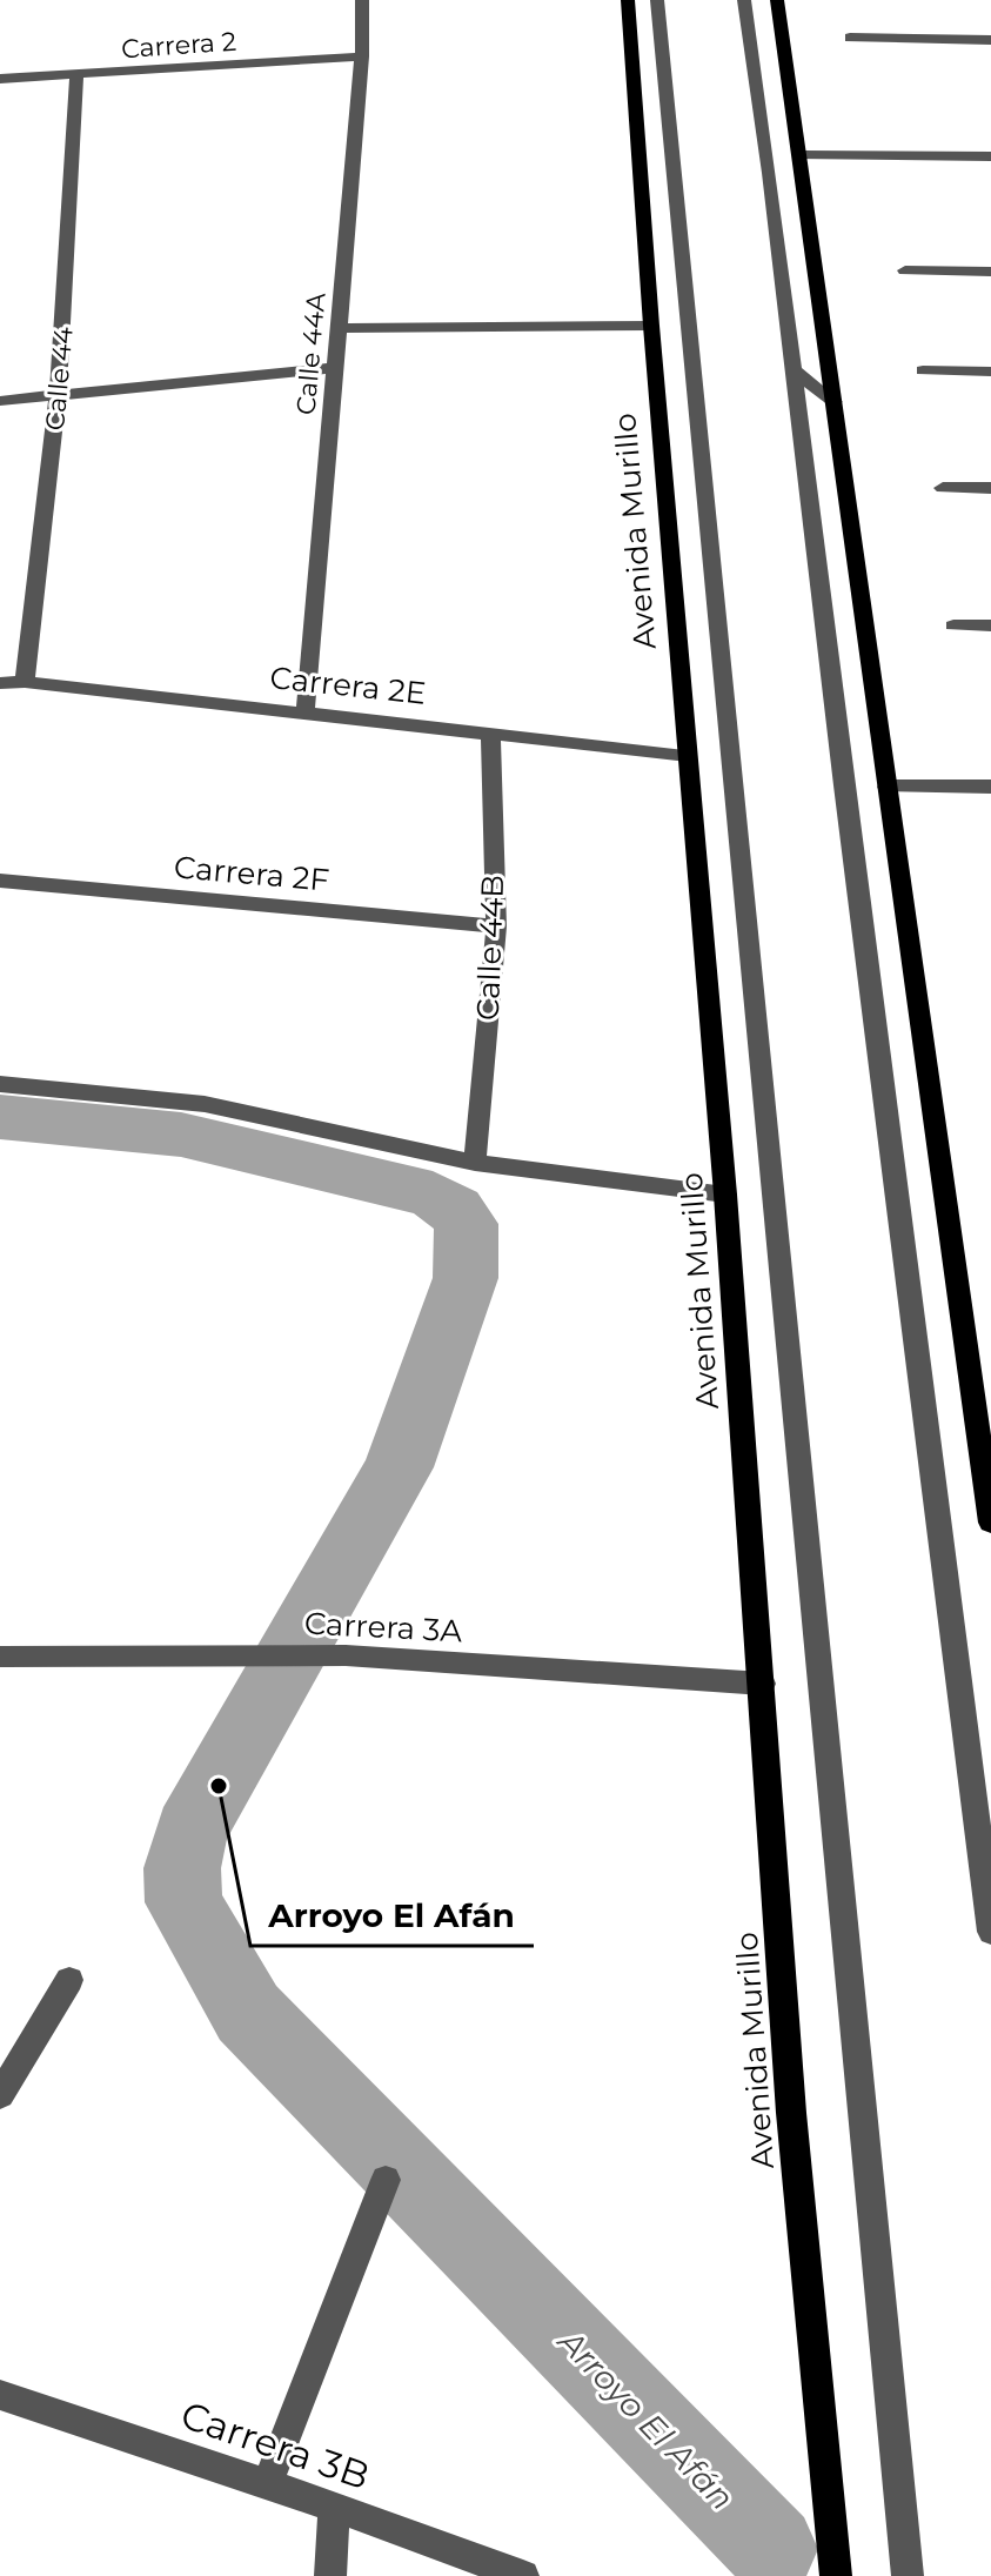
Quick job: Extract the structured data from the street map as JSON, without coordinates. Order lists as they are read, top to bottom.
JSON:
{
  "streets": {
    "main road": ["Avenida Murillo"],
    "street": [
      "Carrera 2",
      "Calle 44A",
      "Calle 44",
      "Carrera 2E",
      "Carrera 2F",
      "Calle 44B",
      "Carrera 3A",
      "Carrera 3B"
    ]
  },
  "crossings": [
    ["Carrera 2", "Calle 44A"],
    ["Carrera 2", "Calle 44"],
    ["Calle 44A", "Carrera 2E"],
    ["Calle 44", "Carrera 2E"],
    ["Avenida Murillo", "Carrera 2E"],
    ["Avenida Murillo", "Carrera 3A"],
    ["Carrera 2E", "Calle 44B"],
    ["Carrera 2F", "Calle 44B"]
  ],
  "water": ["Arroyo El Afán"],
  "places": ["Arroyo El Afán"]
}
